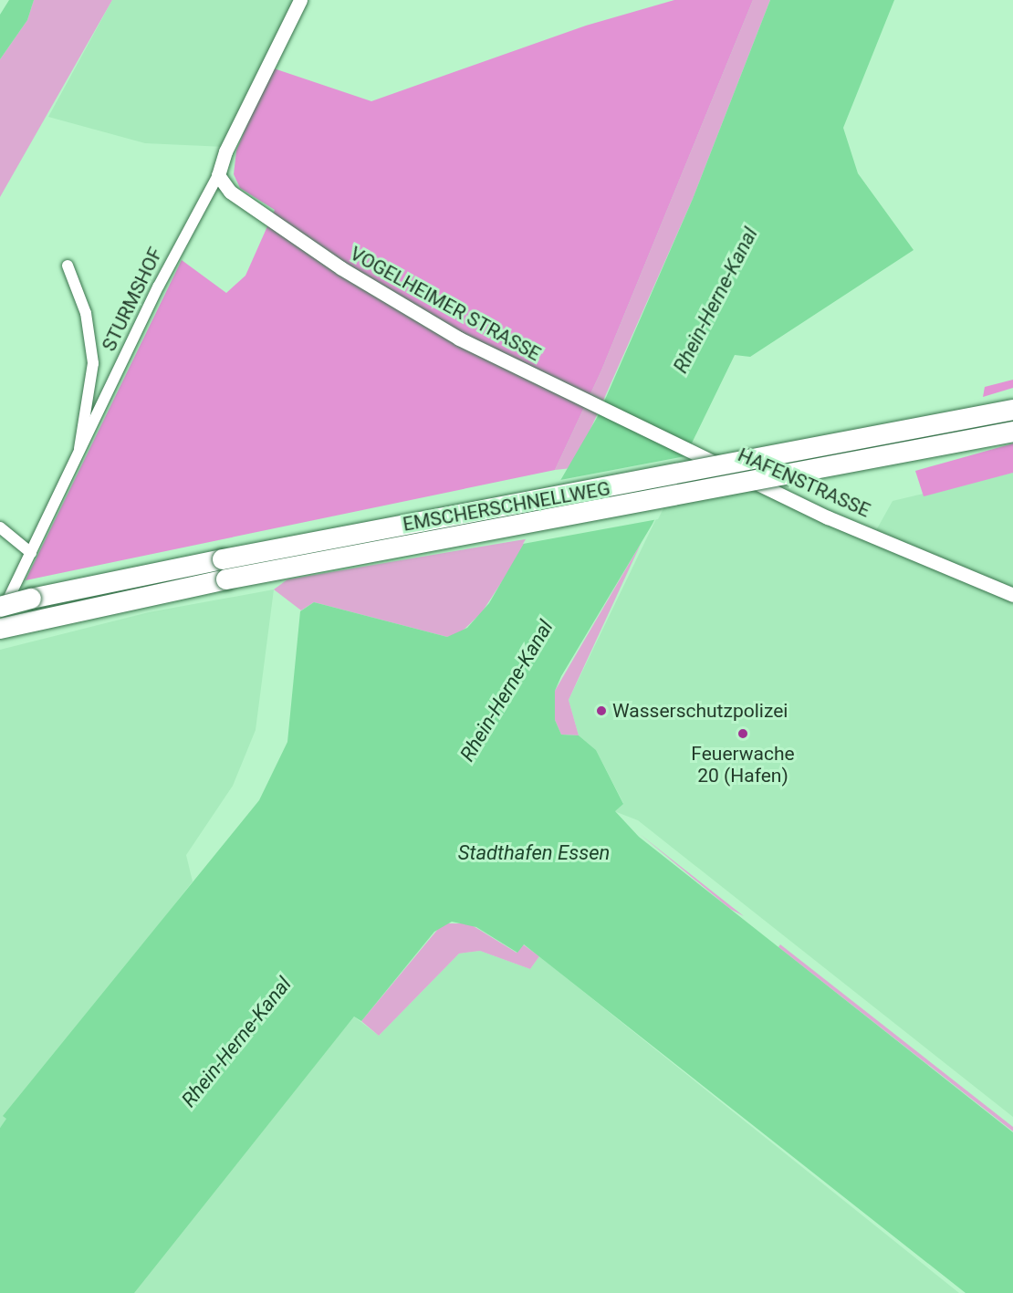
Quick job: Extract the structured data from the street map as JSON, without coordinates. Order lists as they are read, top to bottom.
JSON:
{
  "streets": {
    "highway": ["EMSCHERSCHNELLWEG"],
    "street": ["STURMSHOF", "VOGELHEIMER STRASSE", "HAFENSTRASSE"]
  },
  "crossings": [
    ["STURMSHOF", "VOGELHEIMER STRASSE"],
    ["VOGELHEIMER STRASSE", "HAFENSTRASSE"]
  ],
  "water": ["Rhein-Herne-Kanal", "Stadthafen Essen"],
  "places": ["Wasserschutzpolizei", "Feuerwache 20 (Hafen)"]
}
